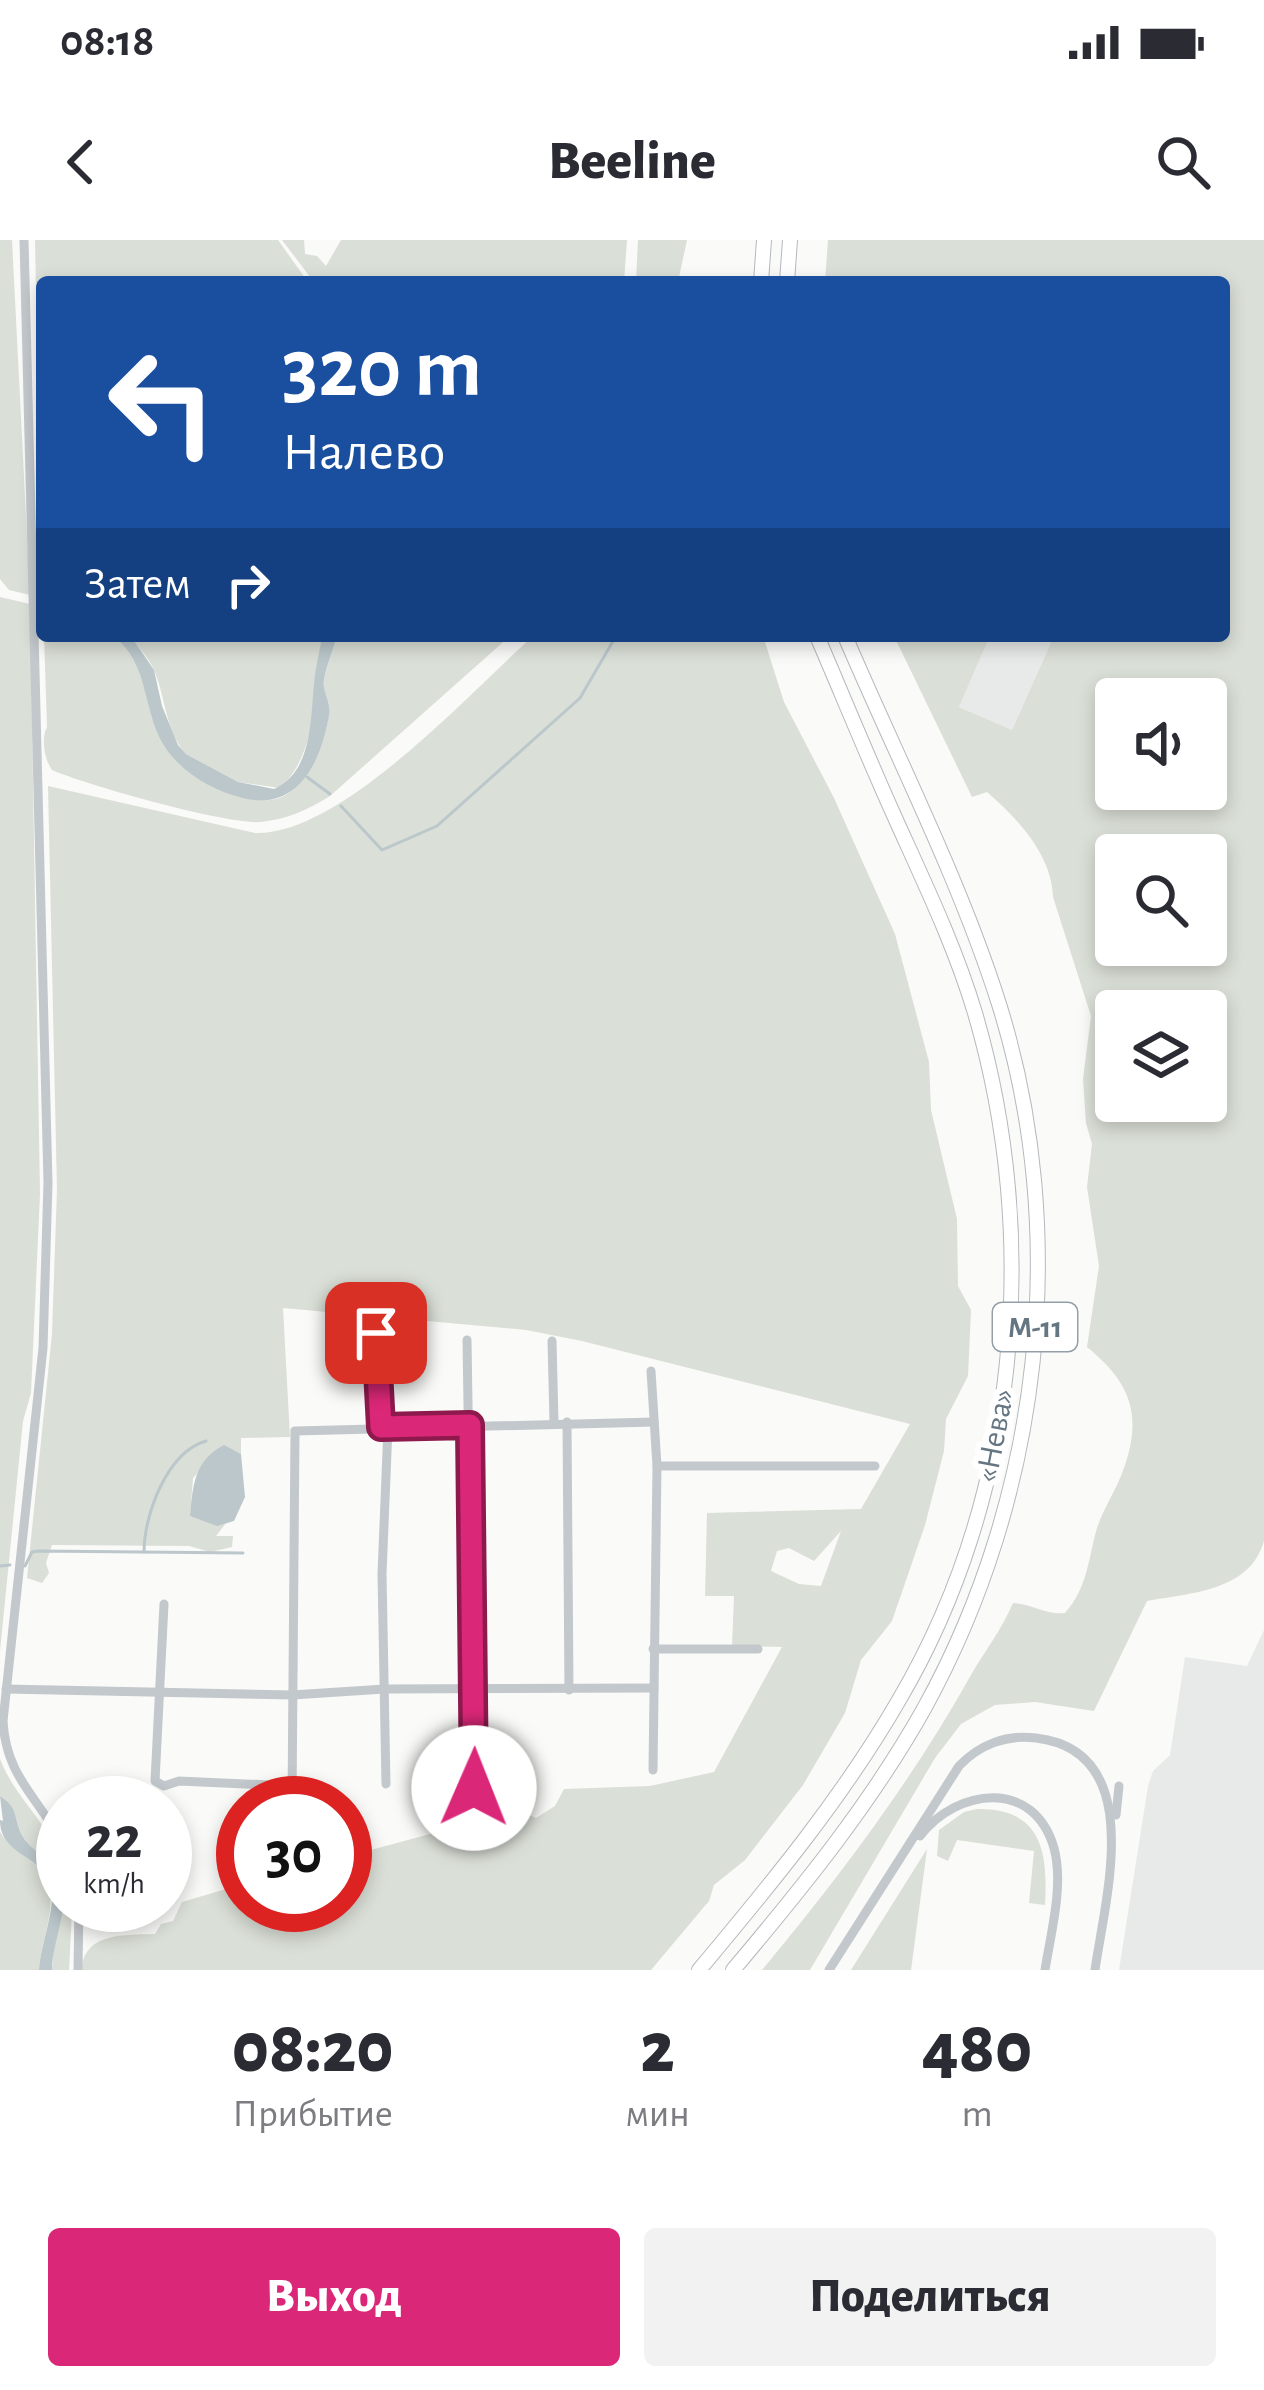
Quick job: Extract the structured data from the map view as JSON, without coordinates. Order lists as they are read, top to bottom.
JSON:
{
  "streets": {
    "highway": ["М-11", "«Нева»"]
  },
  "page": {
    "status": "08:18",
    "header": "Beeline",
    "turn": ["320 m", "Налево"],
    "then": "Затем",
    "speed": "22 km/h",
    "limit": "30",
    "eta": [
      "08:20",
      "Прибытие",
      "2",
      "мин",
      "480",
      "m"
    ],
    "buttons": ["Выход", "Поделиться"]
  }
}
